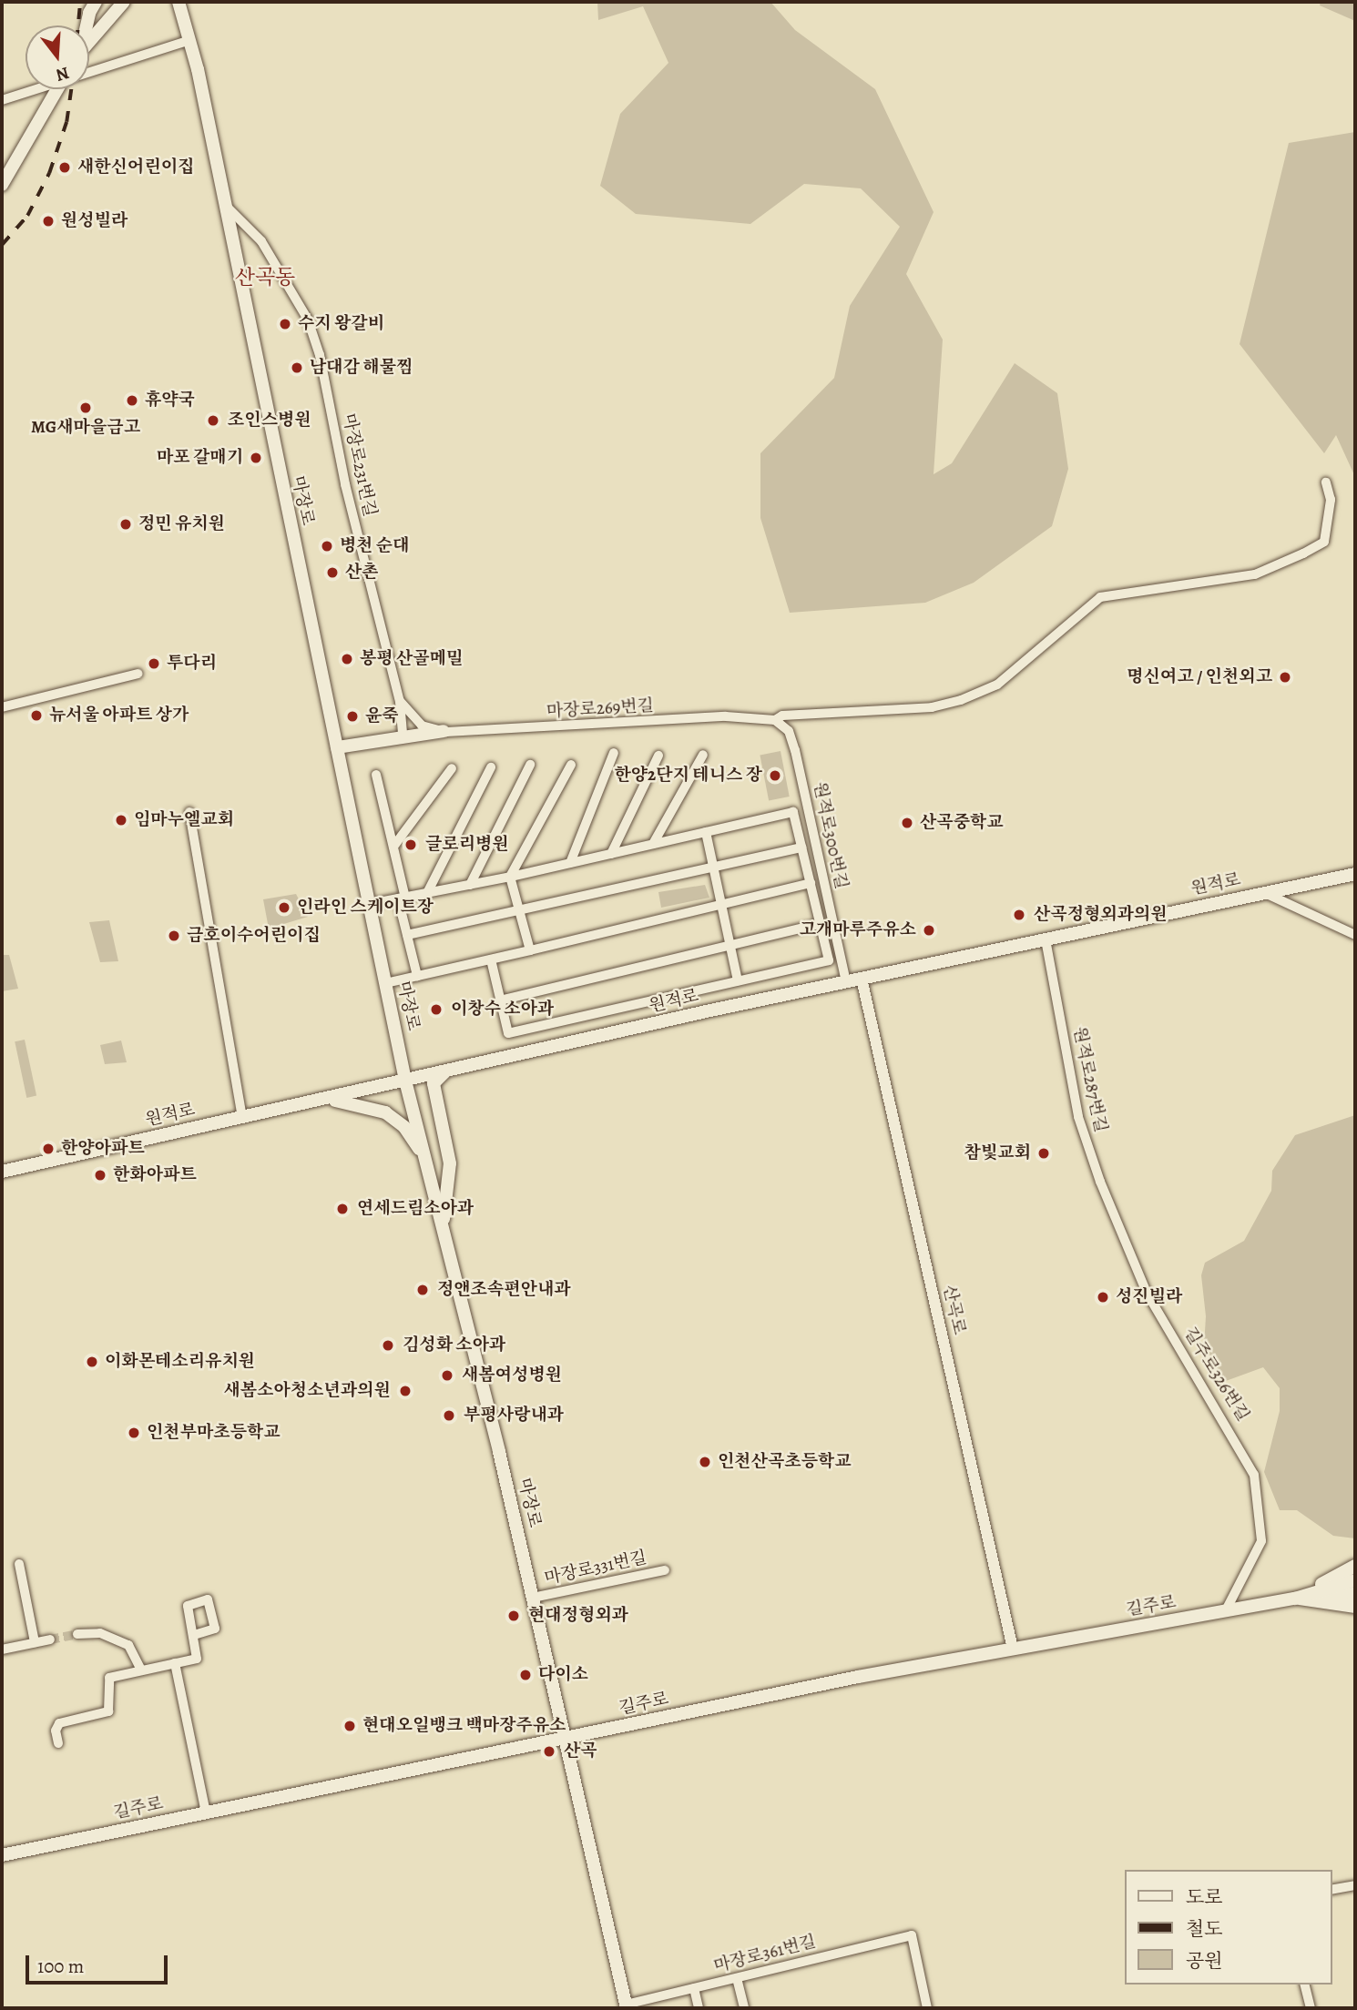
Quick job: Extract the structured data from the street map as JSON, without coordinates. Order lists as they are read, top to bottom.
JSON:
{
  "streets": {
    "main road": ["마장로", "원적로", "길주로"],
    "street": [
      "마장로231번길",
      "마장로269번길",
      "원적로300번길",
      "원적로287번길",
      "산곡로",
      "길주로326번길",
      "마장로331번길",
      "마장로361번길"
    ]
  },
  "crossings": [
    ["마장로231번길", "마장로"],
    ["마장로231번길", "마장로269번길"],
    ["마장로", "원적로"],
    ["마장로", "마장로331번길"],
    ["마장로", "길주로"],
    ["마장로", "마장로361번길"],
    ["마장로269번길", "원적로300번길"],
    ["원적로300번길", "원적로"],
    ["원적로", "원적로287번길"],
    ["원적로", "산곡로"],
    ["원적로287번길", "길주로326번길"],
    ["산곡로", "길주로"],
    ["길주로326번길", "길주로"]
  ],
  "districts": ["산곡동"],
  "places": [
    "새한신어린이집",
    "원성빌라",
    "수지 왕갈비",
    "남대감 해물찜",
    "휴약국",
    "MG새마을금고",
    "조인스병원",
    "마포 갈매기",
    "정민 유치원",
    "병천 순대",
    "산촌",
    "봉평 산골메밀",
    "투다리",
    "명신여고 / 인천외고",
    "뉴서울 아파트 상가",
    "윤죽",
    "한양2단지 테니스 장",
    "임마누엘교회",
    "산곡중학교",
    "글로리병원",
    "인라인 스케이트장",
    "산곡정형외과의원",
    "고개마루주유소",
    "금호이수어린이집",
    "이창수 소아과",
    "한양아파트",
    "참빛교회",
    "한화아파트",
    "연세드림소아과",
    "정앤조속편안내과",
    "성진빌라",
    "김성화 소아과",
    "이화몬테소리유치원",
    "새봄여성병원",
    "새봄소아청소년과의원",
    "부평사랑내과",
    "인천부마초등학교",
    "인천산곡초등학교",
    "현대정형외과",
    "다이소",
    "현대오일뱅크 백마장주유소",
    "산곡"
  ],
  "legend": ["도로", "철도", "공원"],
  "scale_bar": "100 m",
  "north": "bottom"
}
